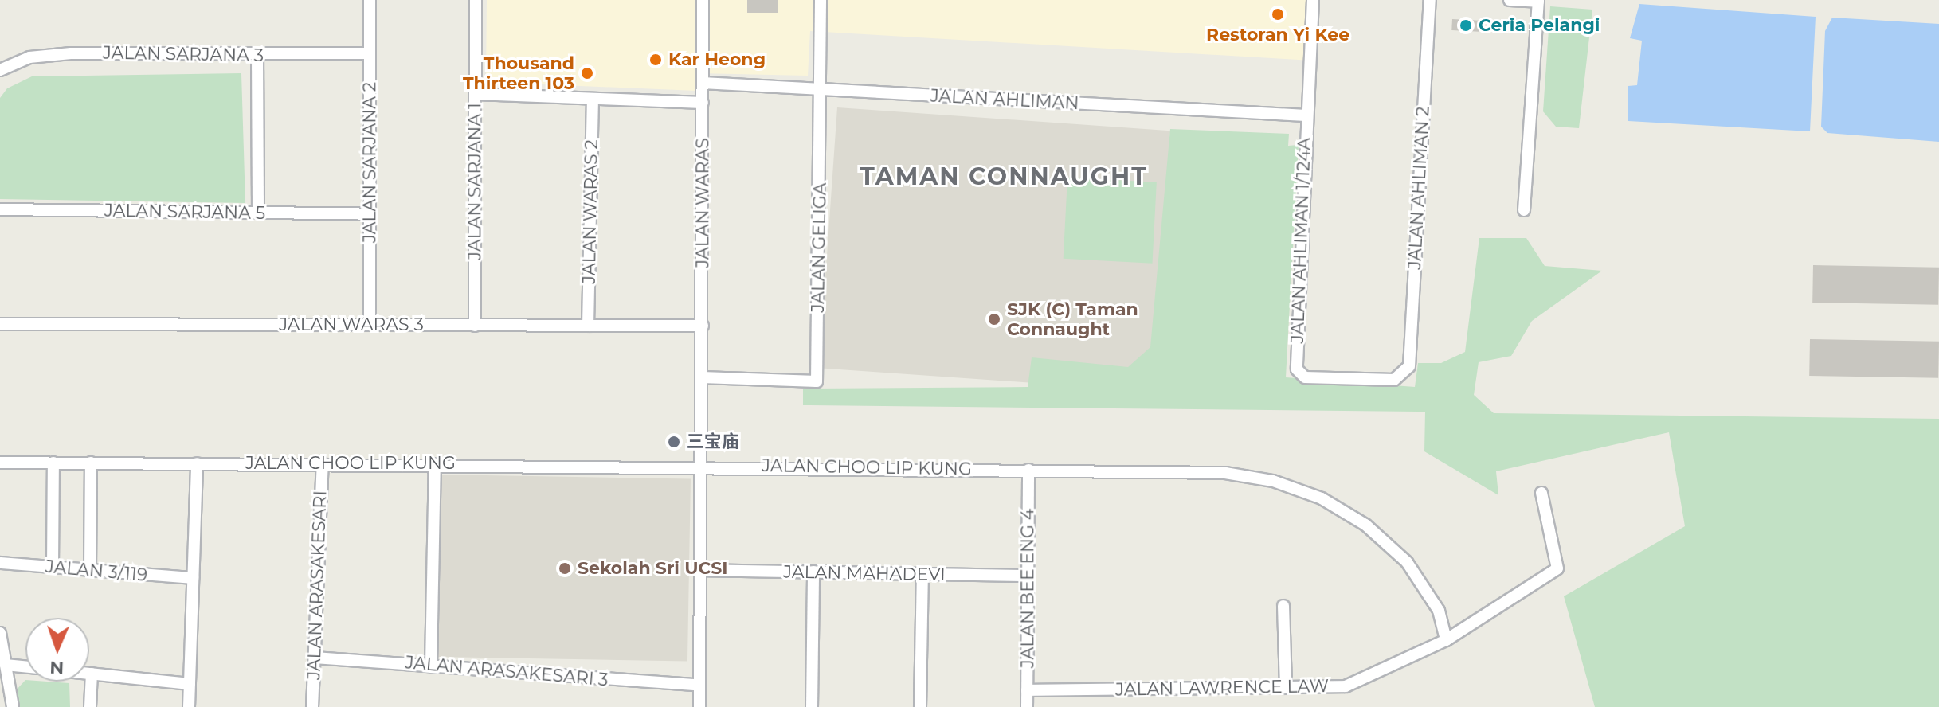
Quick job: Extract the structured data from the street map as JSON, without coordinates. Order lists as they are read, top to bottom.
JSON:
{
  "streets": {
    "street": [
      "JALAN SARJANA 3",
      "JALAN AHLIMAN",
      "JALAN SARJANA 2",
      "JALAN SARJANA 1",
      "JALAN AHLIMAN 2",
      "JALAN WARAS",
      "JALAN SARJANA 5",
      "JALAN WARAS 2",
      "JALAN AHLIMAN 1/124A",
      "JALAN GELIGA",
      "JALAN WARAS 3",
      "JALAN CHOO LIP KUNG",
      "JALAN 3/119",
      "JALAN MAHADEVI",
      "JALAN ARASAKESARI",
      "JALAN BEE ENG 4",
      "JALAN ARASAKESARI 3",
      "JALAN LAWRENCE LAW"
    ]
  },
  "crossings": [
    ["JALAN SARJANA 3", "JALAN SARJANA 2"],
    ["JALAN AHLIMAN", "JALAN WARAS"],
    ["JALAN AHLIMAN", "JALAN AHLIMAN 1/124A"],
    ["JALAN AHLIMAN", "JALAN GELIGA"],
    ["JALAN SARJANA 2", "JALAN SARJANA 5"],
    ["JALAN SARJANA 2", "JALAN WARAS 3"],
    ["JALAN SARJANA 1", "JALAN WARAS 3"],
    ["JALAN AHLIMAN 2", "JALAN AHLIMAN 1/124A"],
    ["JALAN WARAS", "JALAN GELIGA"],
    ["JALAN WARAS", "JALAN WARAS 3"],
    ["JALAN WARAS", "JALAN CHOO LIP KUNG"],
    ["JALAN WARAS", "JALAN MAHADEVI"],
    ["JALAN WARAS", "JALAN ARASAKESARI 3"],
    ["JALAN WARAS 2", "JALAN WARAS 3"],
    ["JALAN CHOO LIP KUNG", "JALAN ARASAKESARI"],
    ["JALAN CHOO LIP KUNG", "JALAN BEE ENG 4"],
    ["JALAN CHOO LIP KUNG", "JALAN LAWRENCE LAW"],
    ["JALAN MAHADEVI", "JALAN BEE ENG 4"],
    ["JALAN ARASAKESARI", "JALAN ARASAKESARI 3"],
    ["JALAN BEE ENG 4", "JALAN LAWRENCE LAW"]
  ],
  "districts": ["TAMAN CONNAUGHT"],
  "places": [
    "Restoran Yi Kee",
    "Ceria Pelangi",
    "Kar Heong",
    "Thousand Thirteen 103",
    "SJK (C) Taman Connaught",
    "三宝庙",
    "Sekolah Sri UCSI"
  ],
  "north": "bottom"
}
